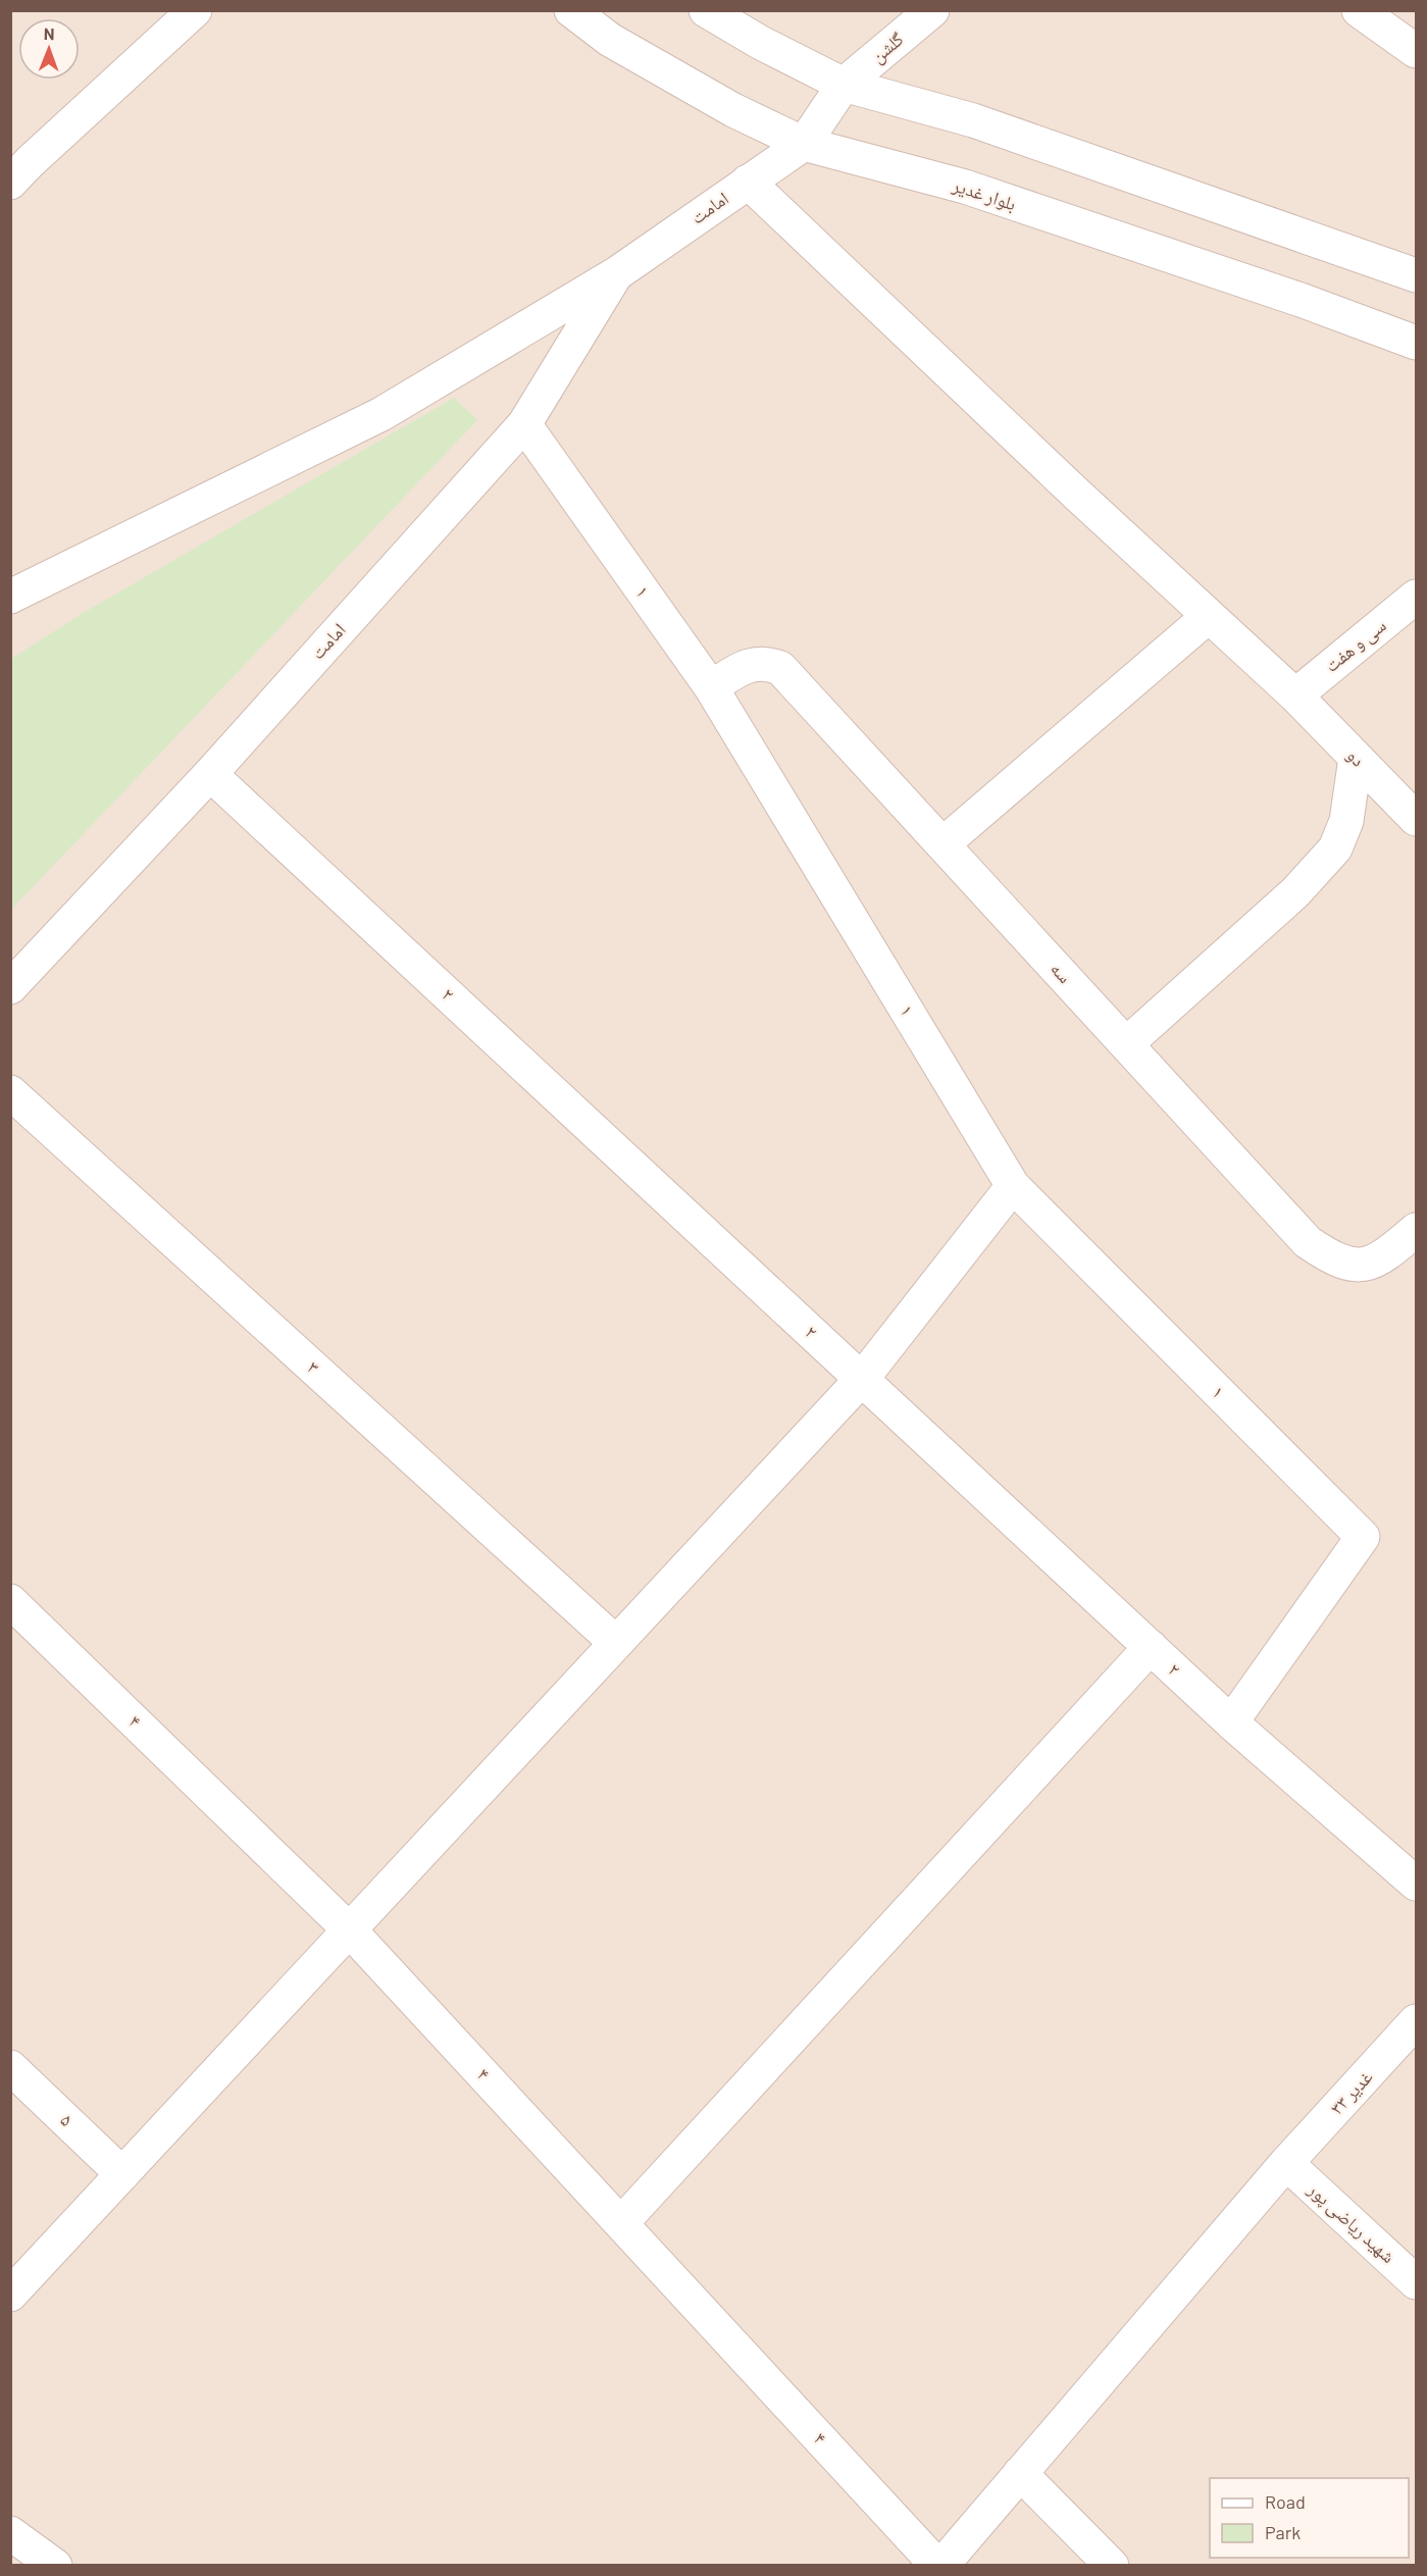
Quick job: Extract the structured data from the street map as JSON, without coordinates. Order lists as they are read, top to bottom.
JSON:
{
  "streets": {
    "street": [
      "گلشن",
      "بلوار غدیر",
      "امامت",
      "۱",
      "سی و هفت",
      "دو",
      "سه",
      "۲",
      "۳",
      "۴",
      "غدیر ۳۳",
      "۵",
      "شهید ریاضی پور"
    ]
  },
  "crossings": [
    ["گلشن", "بلوار غدیر"],
    ["گلشن", "امامت"],
    ["بلوار غدیر", "امامت"],
    ["امامت", "۱"],
    ["امامت", "دو"],
    ["امامت", "۲"],
    ["۱", "سه"],
    ["۱", "۲"],
    ["سی و هفت", "دو"],
    ["۴", "غدیر ۳۳"],
    ["غدیر ۳۳", "شهید ریاضی پور"]
  ],
  "legend": ["Road", "Park"],
  "north": "top"
}
